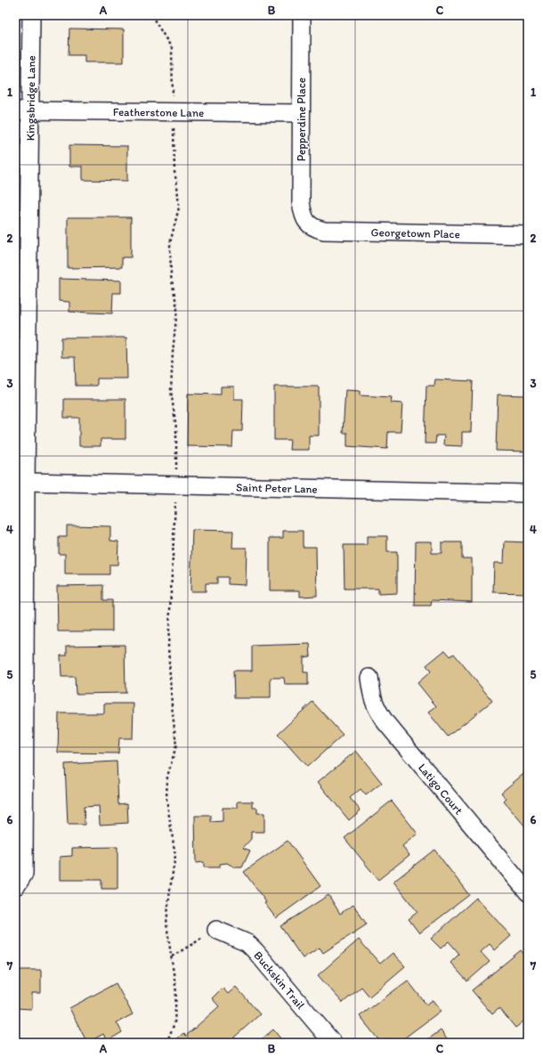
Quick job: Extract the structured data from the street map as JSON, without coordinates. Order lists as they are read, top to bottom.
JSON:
{
  "streets": {
    "street": [
      "Kingsbridge Lane",
      "Featherstone Lane",
      "Pepperdine Place",
      "Georgetown Place",
      "Saint Peter Lane",
      "Latigo Court",
      "Buckskin Trail"
    ]
  },
  "crossings": [
    ["Kingsbridge Lane", "Featherstone Lane"],
    ["Kingsbridge Lane", "Saint Peter Lane"],
    ["Featherstone Lane", "Pepperdine Place"],
    ["Pepperdine Place", "Georgetown Place"]
  ],
  "grid": {
    "columns": ["A", "B", "C"],
    "rows": [
      "1",
      "2",
      "3",
      "4",
      "5",
      "6",
      "7"
    ]
  }
}
